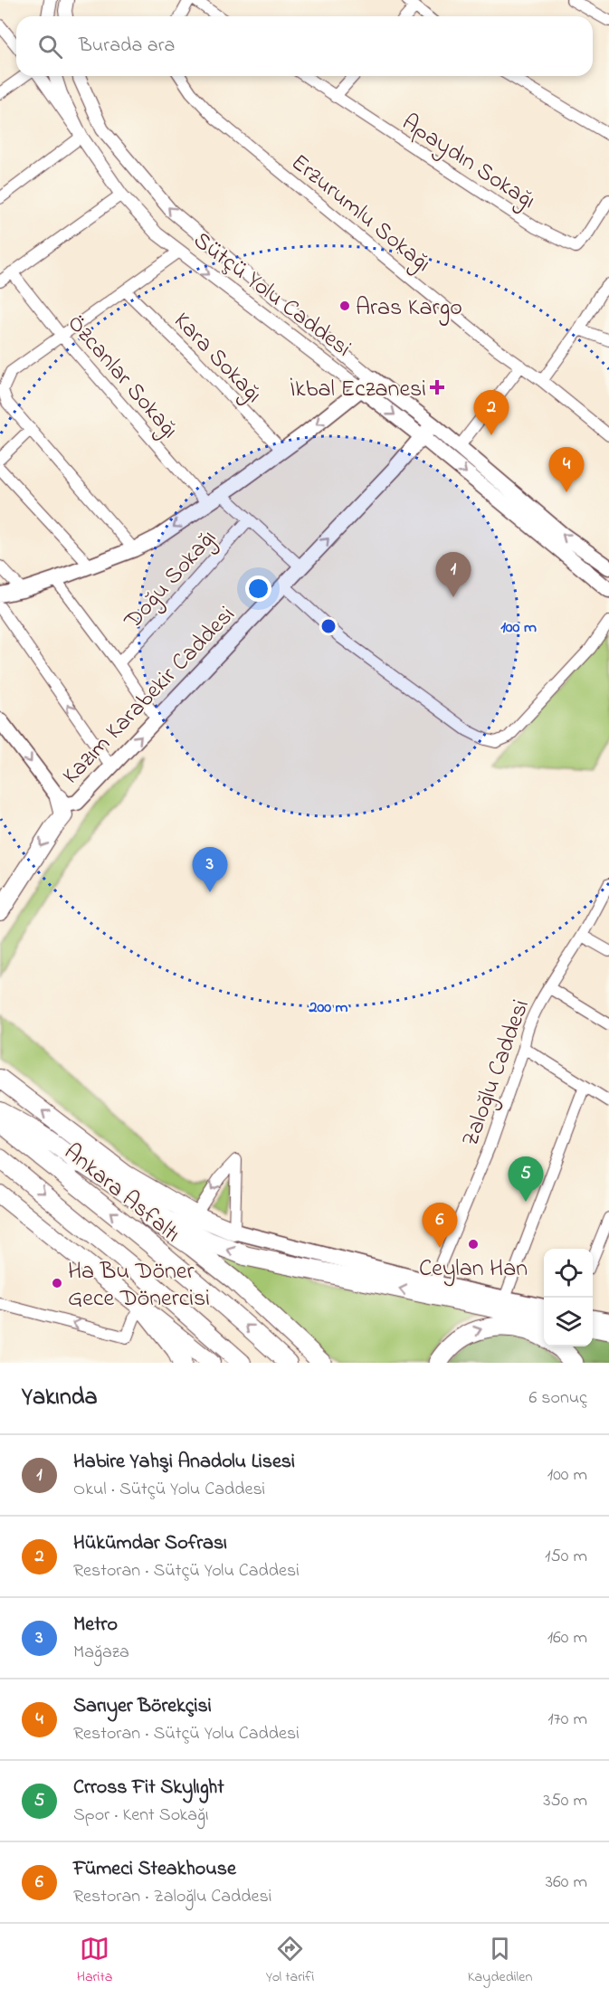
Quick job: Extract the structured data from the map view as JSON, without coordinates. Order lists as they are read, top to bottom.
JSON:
{
  "streets": {
    "highway": ["Ankara Asfaltı"],
    "main road": ["Sütçü Yolu Caddesi", "Kazım Karabekir Caddesi"],
    "street": [
      "Apaydın Sokağı",
      "Erzurumlu Sokağı",
      "Kara Sokağı",
      "Özcanlar Sokağı",
      "Doğu Sokağı",
      "Zaloğlu Caddesi"
    ]
  },
  "crossings": [
    ["Sütçü Yolu Caddesi", "Kazım Karabekir Caddesi"]
  ],
  "places": {
    "other": ["Aras Kargo", "Ceylan Han", "Ha Bu Döner Gece Dönercisi"],
    "health": ["İkbal Eczanesi"]
  },
  "page": {
    "search": "Burada ara",
    "pins": [
      "2",
      "4",
      "1",
      "3",
      "5",
      "6"
    ],
    "heading": ["Yakında", "6 sonuç"],
    "list": [
      {
        "mark": "1",
        "name": "Habire Yahşi Anadolu Lisesi",
        "note": "Okul · Sütçü Yolu Caddesi",
        "value": "100 m"
      },
      {
        "mark": "2",
        "name": "Hükümdar Sofrası",
        "note": "Restoran · Sütçü Yolu Caddesi",
        "value": "150 m"
      },
      {
        "mark": "3",
        "name": "Metro",
        "note": "Mağaza",
        "value": "160 m"
      },
      {
        "mark": "4",
        "name": "Sarıyer Börekçisi",
        "note": "Restoran · Sütçü Yolu Caddesi",
        "value": "170 m"
      },
      {
        "mark": "5",
        "name": "Crross Fit Skylıght",
        "note": "Spor · Kent Sokağı",
        "value": "350 m"
      },
      {
        "mark": "6",
        "name": "Fümeci Steakhouse",
        "note": "Restoran · Zaloğlu Caddesi",
        "value": "360 m"
      }
    ],
    "nav": ["Harita", "Yol tarifi", "Kaydedilen"]
  },
  "rings": ["100 m", "200 m"]
}
